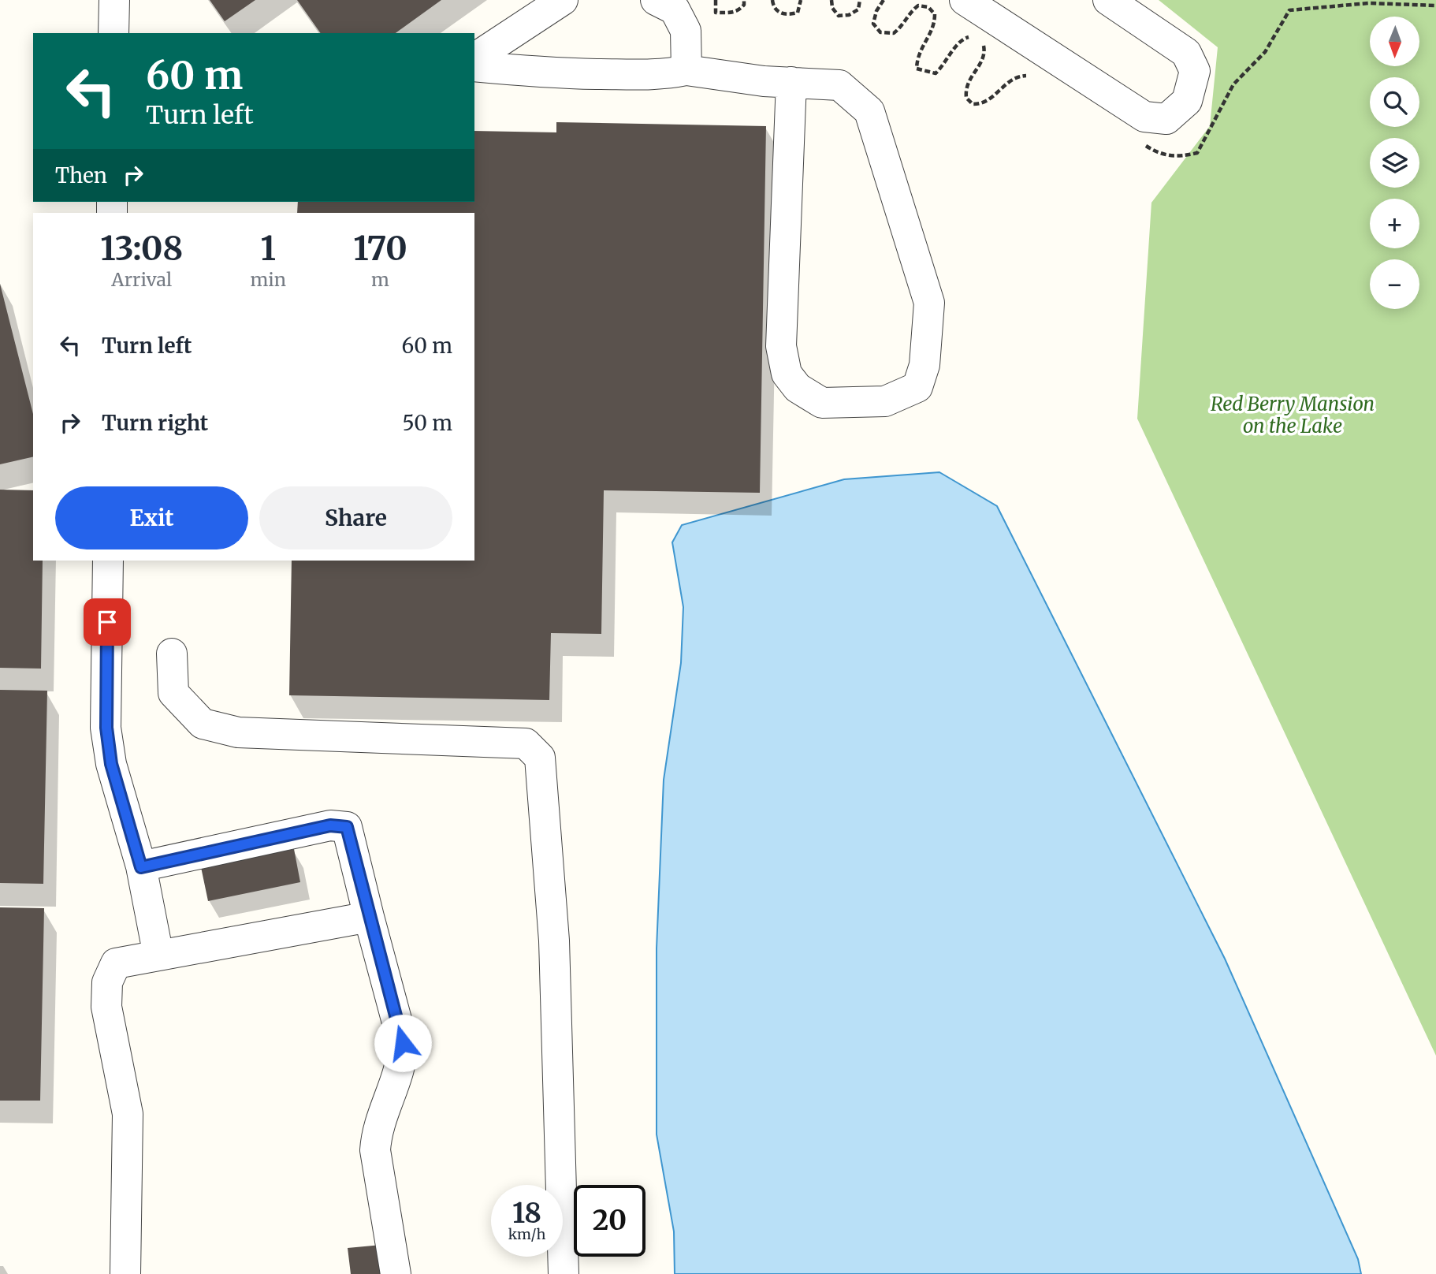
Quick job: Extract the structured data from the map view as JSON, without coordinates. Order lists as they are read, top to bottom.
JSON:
{
  "parks": ["Red Berry Mansion on the Lake"],
  "north": "bottom",
  "page": {
    "map_buttons": ["+", "−"],
    "turn": ["60 m", "Turn left"],
    "then": "Then",
    "eta": [
      "13:08",
      "Arrival",
      "1",
      "min",
      "170",
      "m"
    ],
    "list": [
      {
        "name": "Turn left",
        "value": "60 m"
      },
      {
        "name": "Turn right",
        "value": "50 m"
      }
    ],
    "buttons": ["Exit", "Share"],
    "speed": "18 km/h",
    "limit": "20"
  }
}
